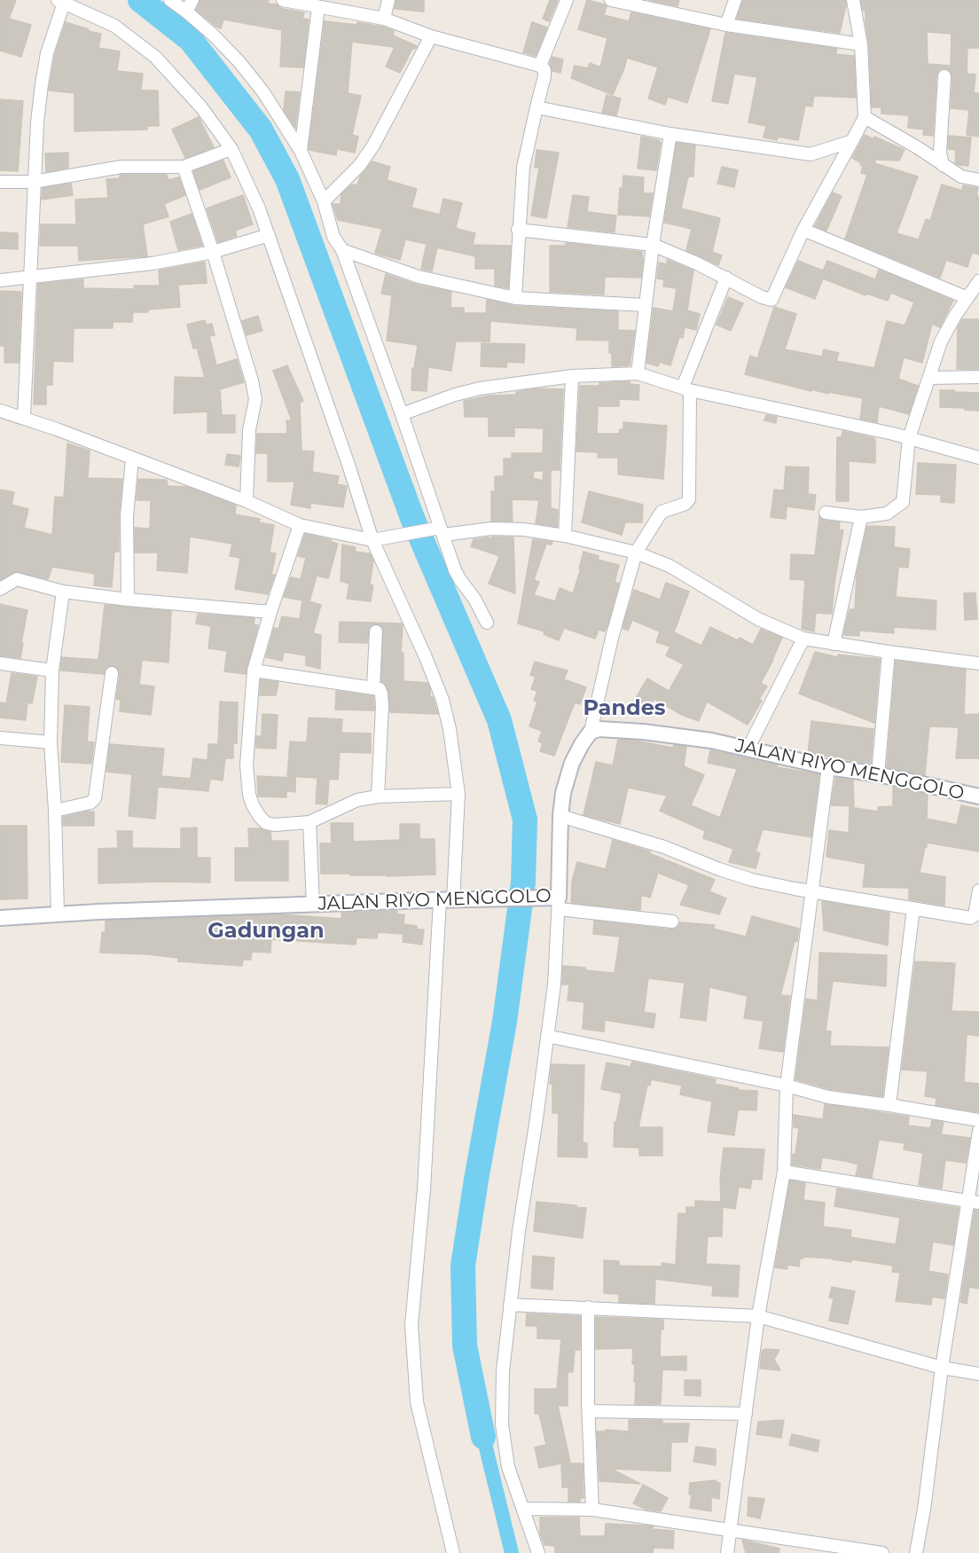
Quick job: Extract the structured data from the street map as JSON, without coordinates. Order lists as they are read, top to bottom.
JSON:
{
  "streets": {
    "street": ["JALAN RIYO MENGGOLO"]
  },
  "districts": ["Pandes", "Gadungan"]
}
